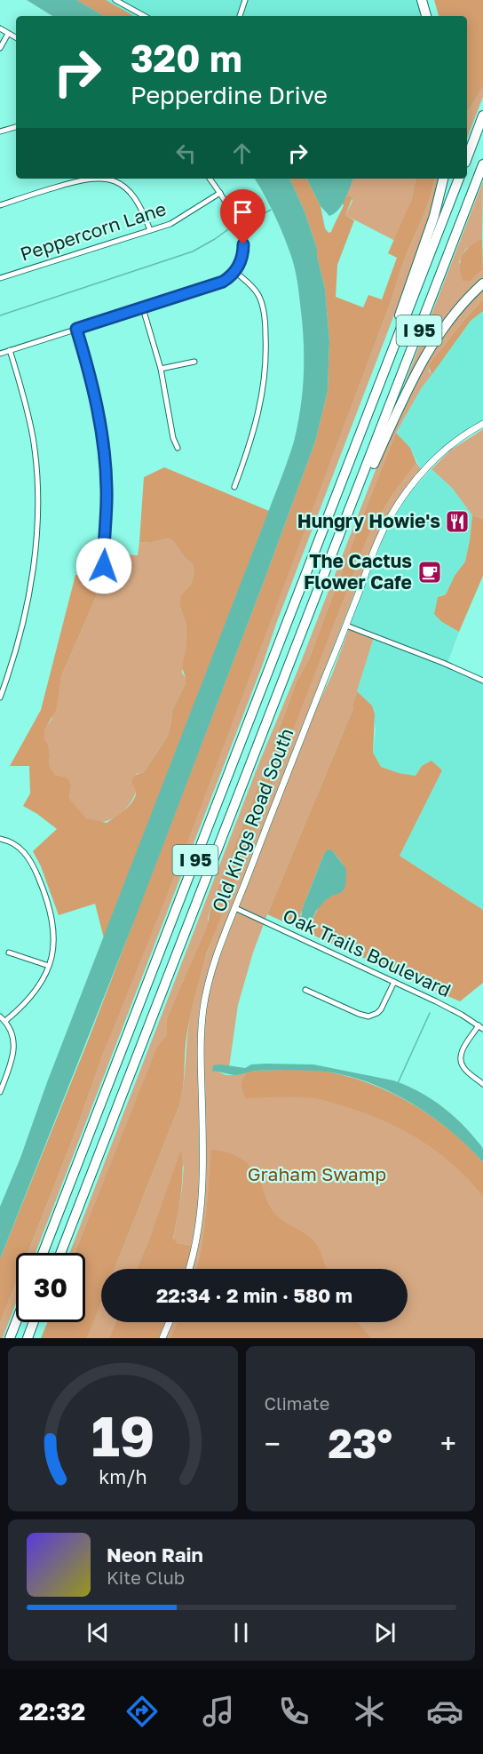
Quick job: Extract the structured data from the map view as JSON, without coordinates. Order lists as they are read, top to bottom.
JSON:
{
  "streets": {
    "highway": ["I 95"],
    "street": ["Peppercorn Lane", "Old Kings Road South", "Oak Trails Boulevard"]
  },
  "crossings": [
    ["Old Kings Road South", "Oak Trails Boulevard"]
  ],
  "parks": ["Graham Swamp"],
  "places": {
    "restaurant": ["Hungry Howie's"],
    "cafe": ["The Cactus Flower Cafe"]
  },
  "page": {
    "turn": ["320 m", "Pepperdine Drive"],
    "limit": "30",
    "trip": "22:34 · 2 min · 580 m",
    "tile": "Climate",
    "heat": ["−", "23°", "+"],
    "song": ["Neon Rain", "Kite Club"],
    "tabs": "22:32",
    "gauge": ["19", "km/h"]
  }
}
